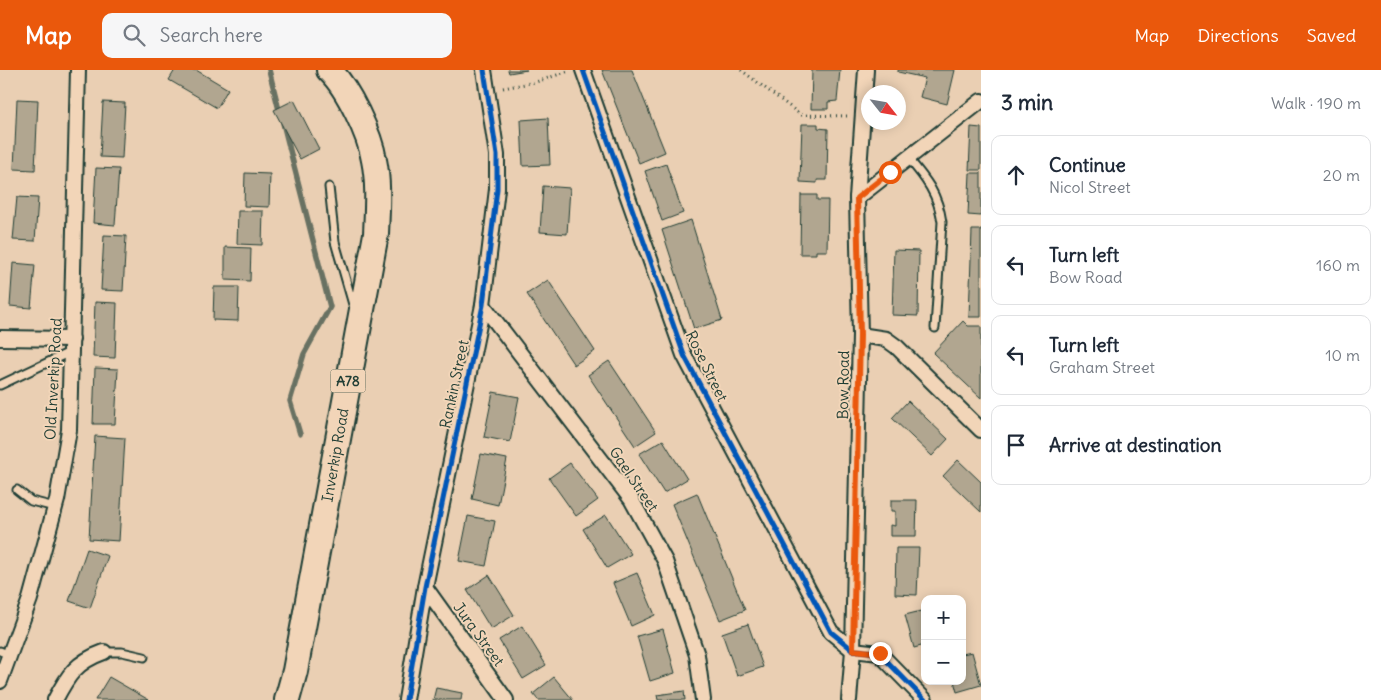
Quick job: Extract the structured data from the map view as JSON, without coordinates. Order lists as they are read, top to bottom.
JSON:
{
  "streets": {
    "highway": ["A78", "Inverkip Road"],
    "street": [
      "Rose Street",
      "Old Inverkip Road",
      "Rankin Street",
      "Bow Road",
      "Gael Street",
      "Jura Street"
    ]
  },
  "crossings": [
    ["Rose Street", "Bow Road"],
    ["Rankin Street", "Gael Street"],
    ["Rankin Street", "Jura Street"]
  ],
  "north": "bottom right",
  "page": {
    "header": "Map",
    "search": "Search here",
    "nav": ["Map", "Directions", "Saved"],
    "heading": ["3 min", "Walk · 190 m"],
    "list": [
      ["Continue", "Nicol Street", "20 m"],
      ["Turn left", "Bow Road", "160 m"],
      ["Turn left", "Graham Street", "10 m"],
      "Arrive at destination"
    ],
    "map_buttons": ["+", "−"]
  }
}
